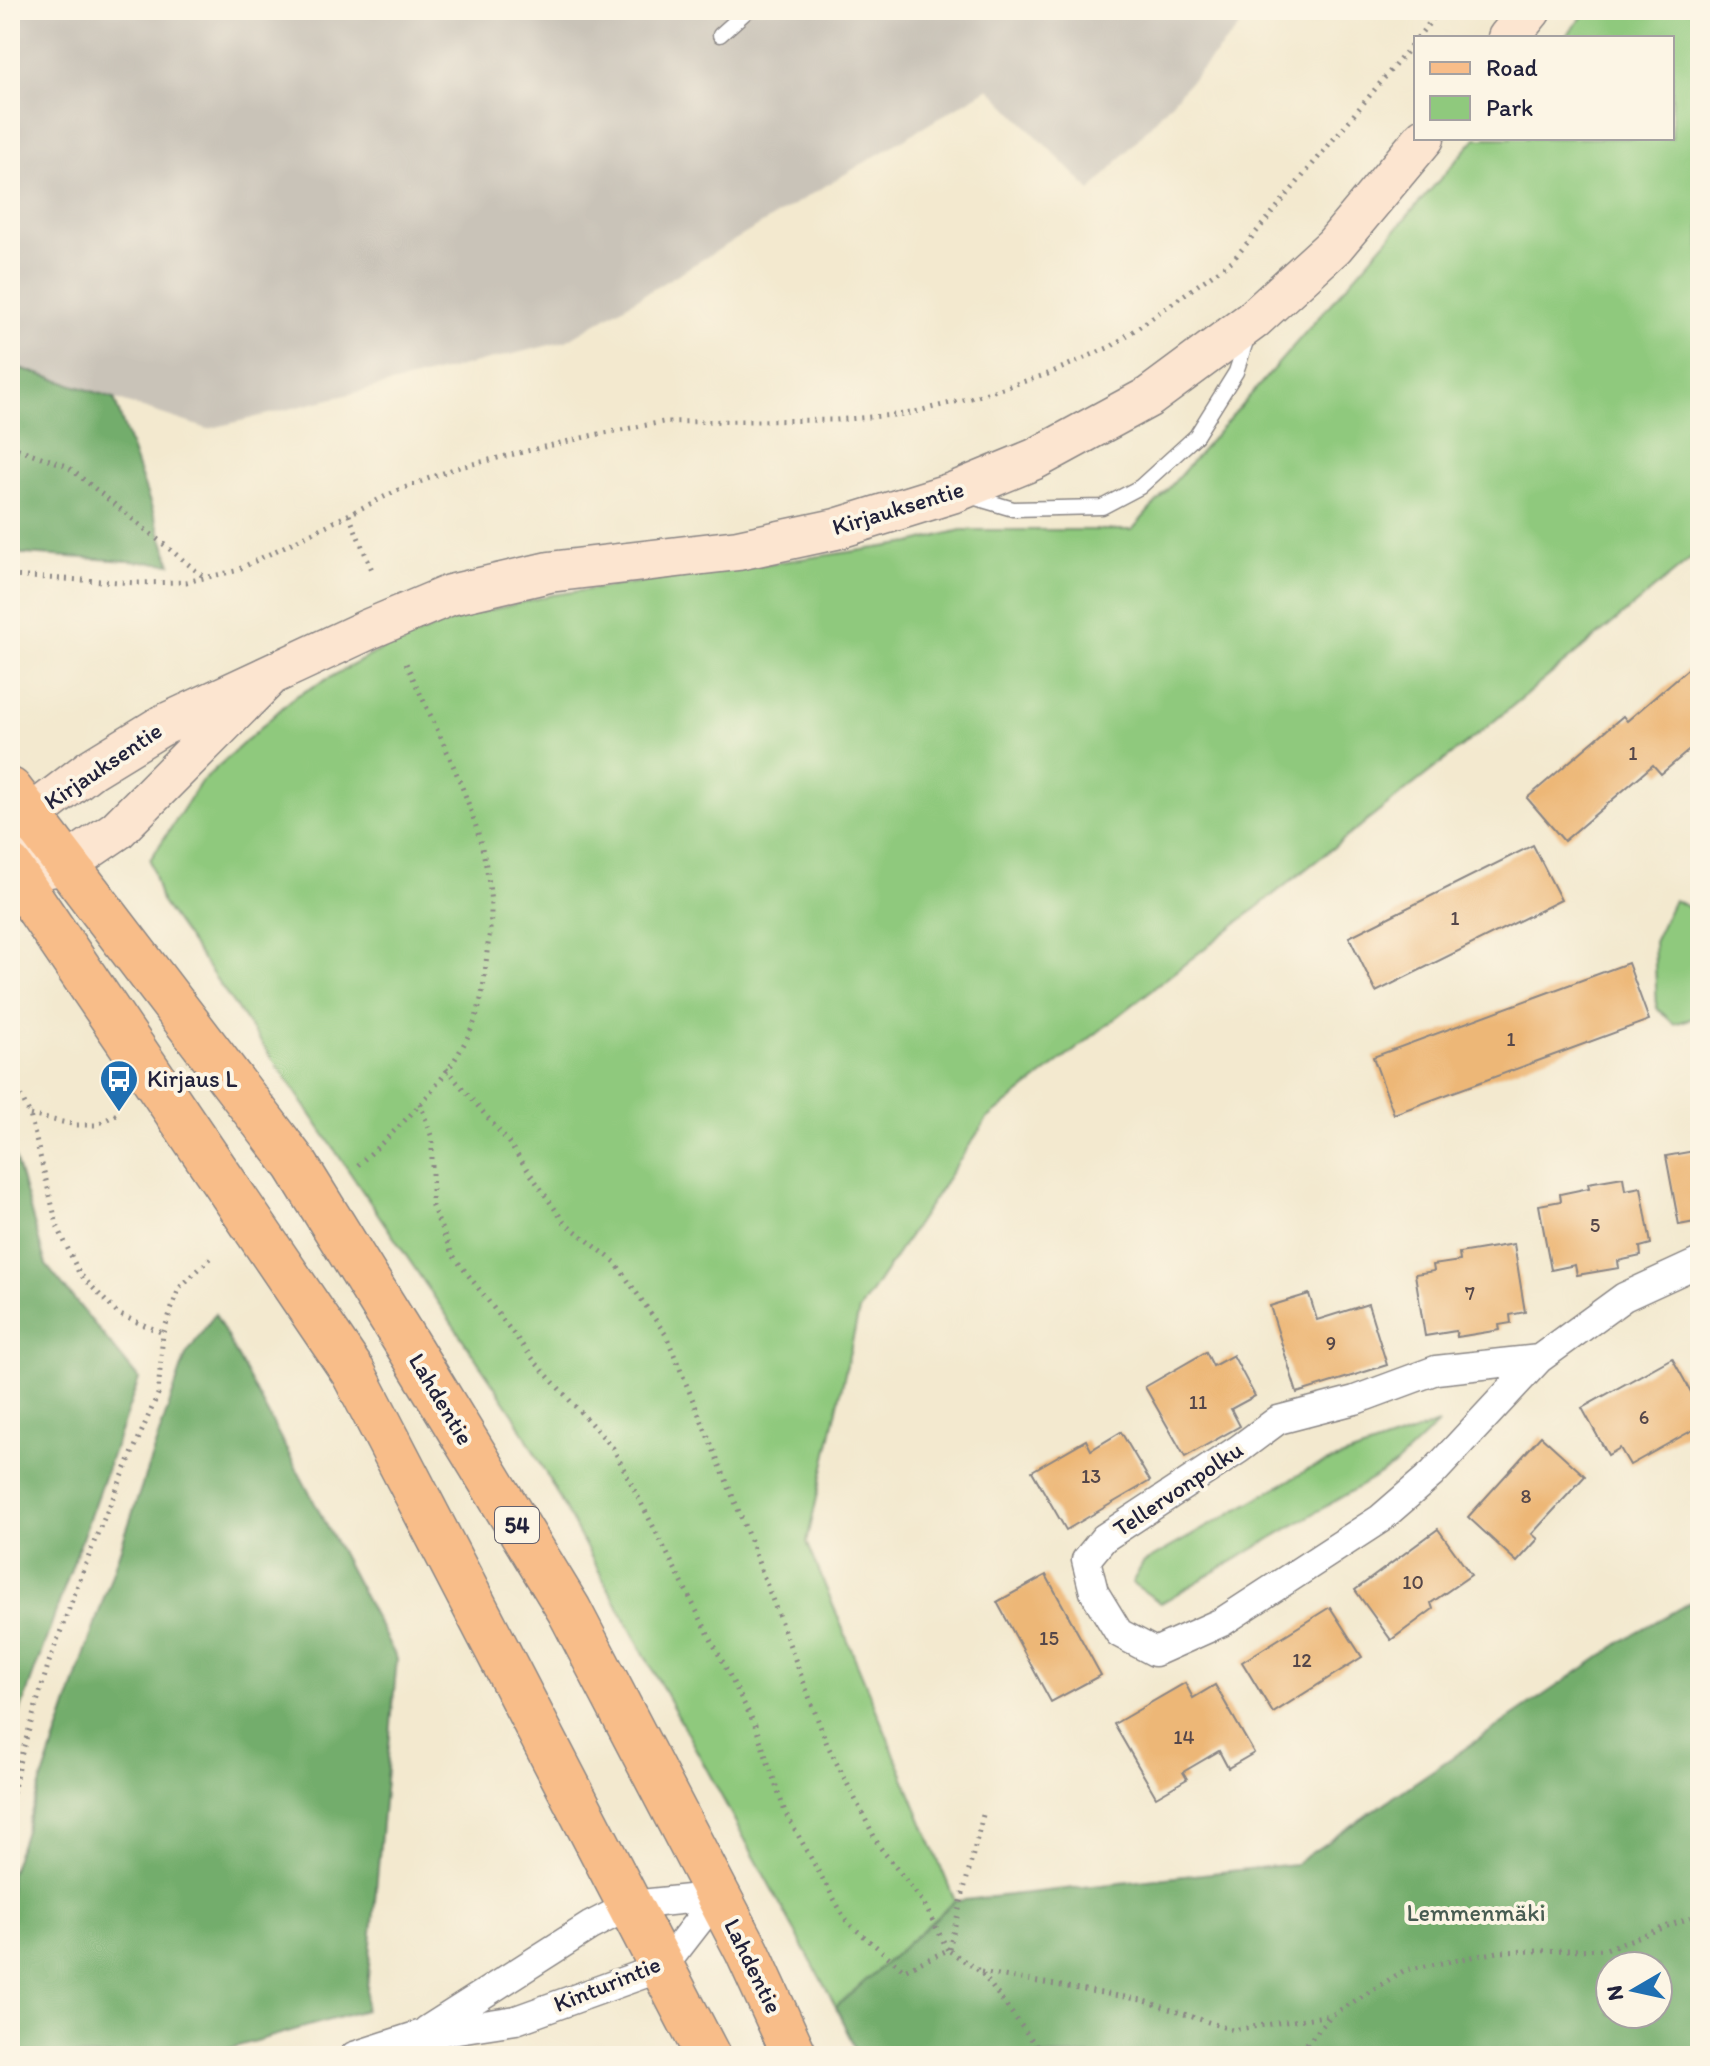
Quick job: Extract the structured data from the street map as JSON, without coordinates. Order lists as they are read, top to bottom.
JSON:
{
  "streets": {
    "main road": ["Lahdentie", "54"],
    "street": ["Kirjauksentie", "Tellervonpolku", "Kinturintie"]
  },
  "crossings": [
    ["Kirjauksentie", "Lahdentie"],
    ["Lahdentie", "Kinturintie"]
  ],
  "parks": ["Lemmenmäki"],
  "places": {
    "bus stop": ["Kirjaus L"]
  },
  "house_numbers": [
    "1",
    "1",
    "1",
    "5",
    "7",
    "9",
    "11",
    "6",
    "13",
    "8",
    "10",
    "15",
    "12",
    "14"
  ],
  "legend": ["Road", "Park"],
  "north": "left"
}
